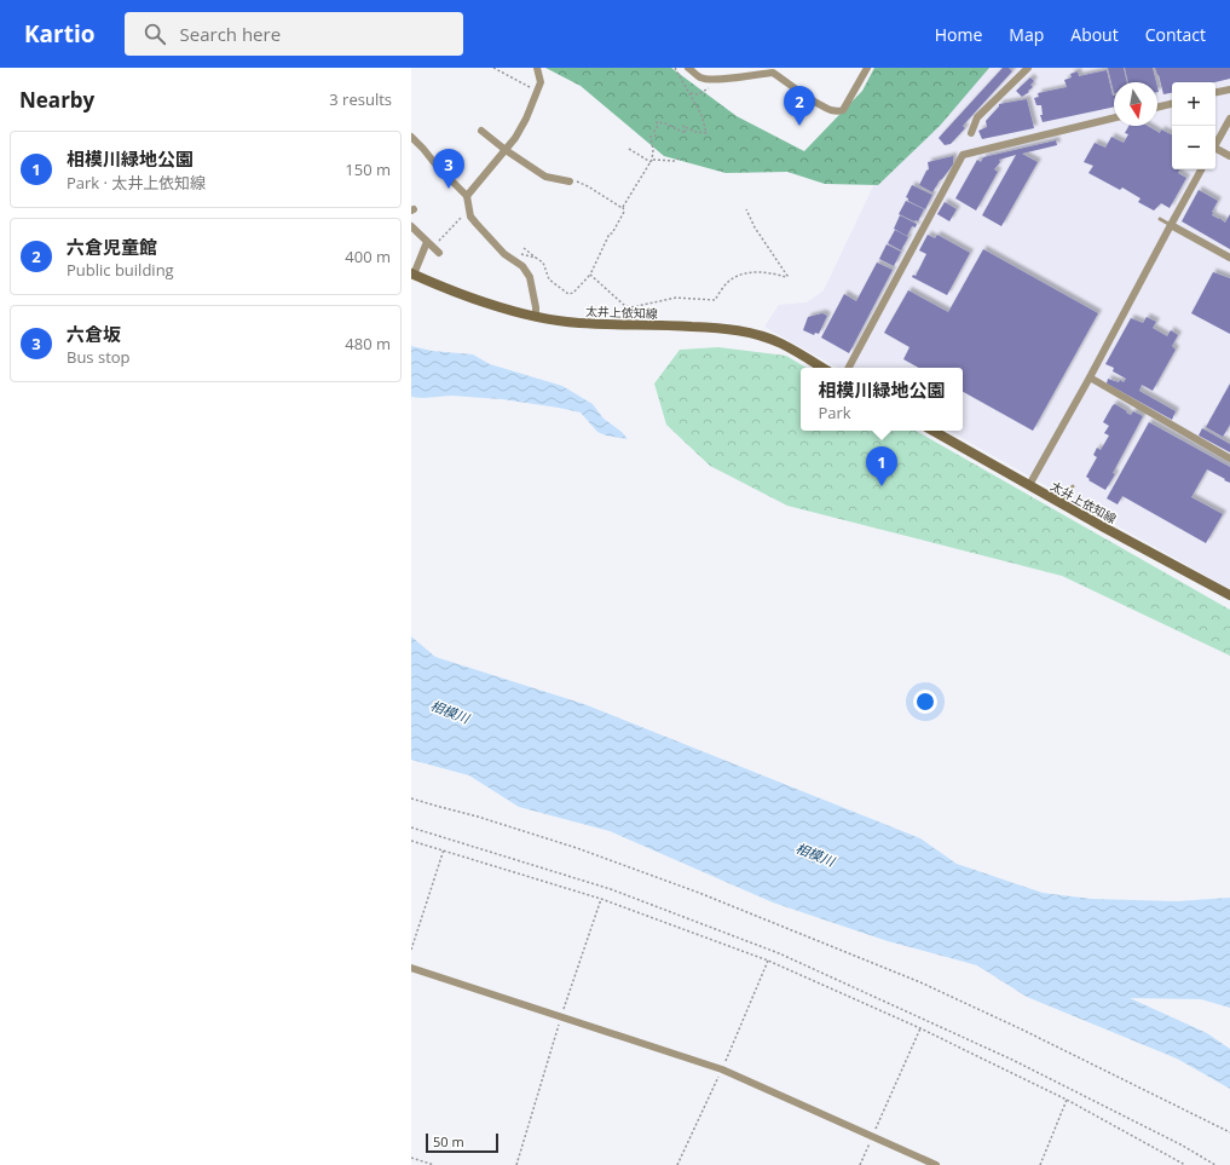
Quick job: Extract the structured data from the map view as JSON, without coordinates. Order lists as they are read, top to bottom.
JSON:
{
  "streets": {
    "main road": ["太井上依知線"]
  },
  "water": ["相模川"],
  "scale_bar": "50 m",
  "north": "bottom",
  "page": {
    "header": "Kartio",
    "search": "Search here",
    "nav": [
      "Home",
      "Map",
      "About",
      "Contact"
    ],
    "heading": ["Nearby", "3 results"],
    "map_buttons": ["+", "−"],
    "pins": ["2", "3", "1"],
    "list": [
      {
        "mark": "1",
        "name": "相模川緑地公園",
        "note": "Park · 太井上依知線",
        "value": "150 m"
      },
      {
        "mark": "2",
        "name": "六倉児童館",
        "note": "Public building",
        "value": "400 m"
      },
      {
        "mark": "3",
        "name": "六倉坂",
        "note": "Bus stop",
        "value": "480 m"
      }
    ],
    "popup": ["相模川緑地公園", "Park"],
    "scale": "50 m"
  }
}
